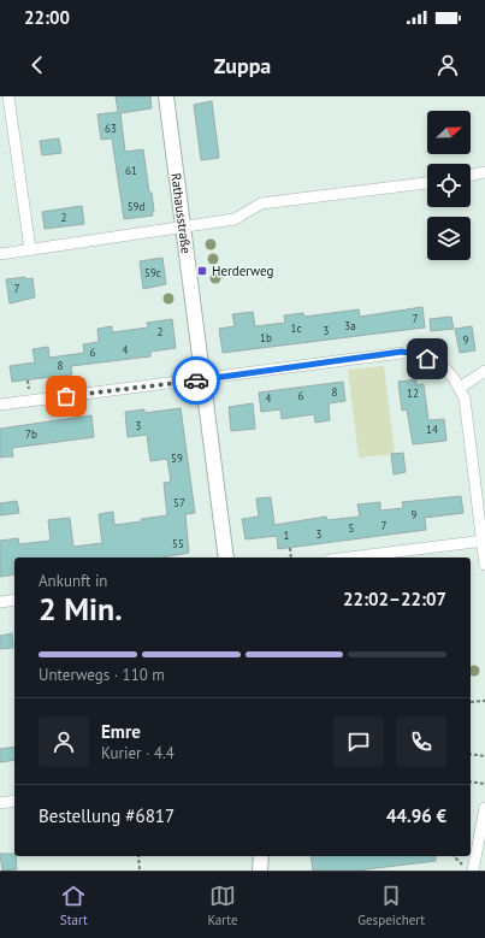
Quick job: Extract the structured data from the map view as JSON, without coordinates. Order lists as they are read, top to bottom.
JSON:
{
  "streets": {
    "street": ["Rathausstraße"]
  },
  "places": {
    "transit": ["Herderweg"]
  },
  "house_numbers": [
    "63",
    "61",
    "59d",
    "2",
    "59c",
    "7",
    "7",
    "3a",
    "1c",
    "3",
    "2",
    "1b",
    "9",
    "4",
    "6",
    "8",
    "8",
    "12",
    "6",
    "4",
    "3",
    "14",
    "7b",
    "59",
    "57",
    "9",
    "7",
    "5",
    "3",
    "1",
    "55"
  ],
  "north": "right",
  "page": {
    "status": "22:00",
    "header": "Zuppa",
    "heading": ["2 Min.", "Ankunft in", "22:02–22:07"],
    "panel": [
      "Emre",
      "Kurier · 4.4",
      "Bestellung #6817",
      "44.96 €"
    ],
    "bar": "Unterwegs · 110 m",
    "tabs": ["Start", "Karte", "Gespeichert"]
  }
}
